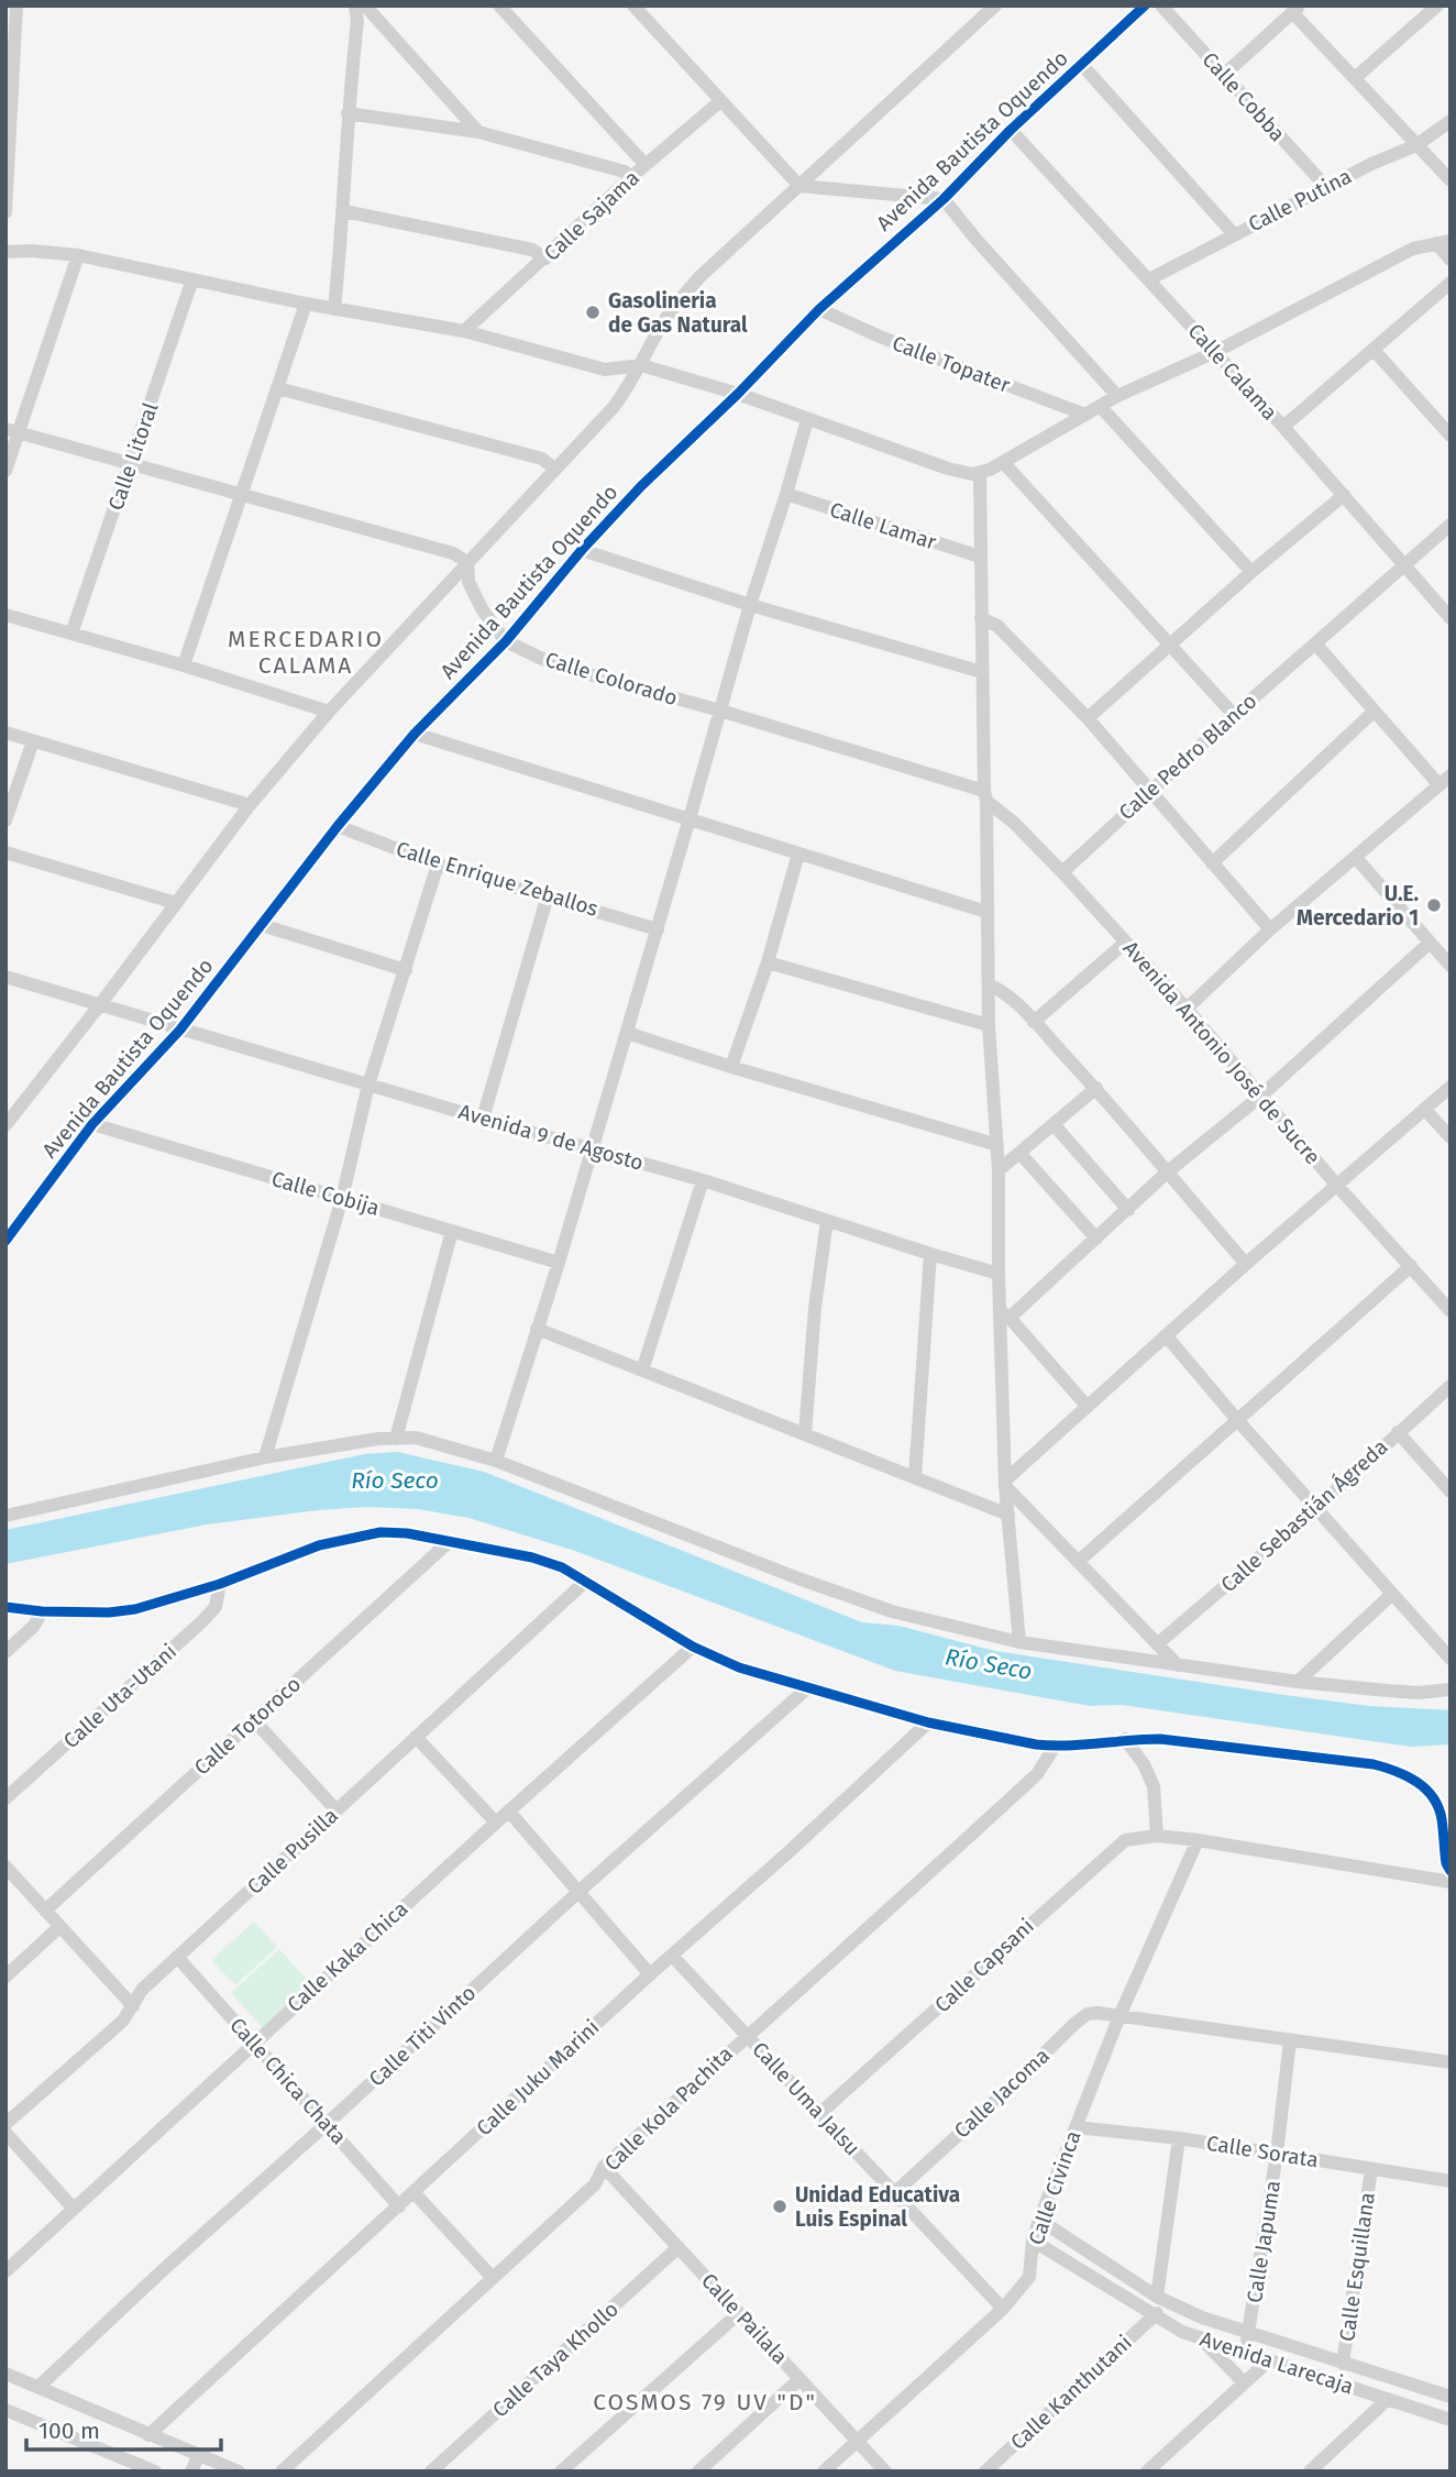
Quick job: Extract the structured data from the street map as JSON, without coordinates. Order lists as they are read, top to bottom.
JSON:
{
  "streets": {
    "street": [
      "Calle Cobba",
      "Avenida Bautista Oquendo",
      "Calle Putina",
      "Calle Sajama",
      "Calle Topater",
      "Calle Calama",
      "Calle Litoral",
      "Calle Lamar",
      "Calle Colorado",
      "Calle Pedro Blanco",
      "Calle Enrique Zeballos",
      "Avenida Antonio José de Sucre",
      "Avenida 9 de Agosto",
      "Calle Cobija",
      "Calle Sebastián Ágreda",
      "Calle Uta-Utani",
      "Calle Totoroco",
      "Calle Pusilla",
      "Calle Kaka Chica",
      "Calle Capsani",
      "Calle Titi Vinto",
      "Calle Juku Marini",
      "Calle Chica Chata",
      "Calle Jacoma",
      "Calle Uma Jalsu",
      "Calle Kola Pachita",
      "Calle Sorata",
      "Calle Civinca",
      "Calle Japuma",
      "Calle Esquillana",
      "Calle Pailala",
      "Calle Taya Khollo",
      "Avenida Larecaja",
      "Calle Kanthutani"
    ]
  },
  "crossings": [
    ["Calle Cobba", "Calle Putina"],
    ["Avenida Bautista Oquendo", "Calle Topater"],
    ["Avenida Bautista Oquendo", "Calle Calama"],
    ["Avenida Bautista Oquendo", "Calle Colorado"],
    ["Avenida Bautista Oquendo", "Calle Enrique Zeballos"],
    ["Avenida Bautista Oquendo", "Avenida 9 de Agosto"],
    ["Avenida Bautista Oquendo", "Calle Cobija"],
    ["Calle Putina", "Calle Calama"],
    ["Calle Calama", "Calle Pedro Blanco"],
    ["Calle Colorado", "Avenida Antonio José de Sucre"],
    ["Calle Pedro Blanco", "Avenida Antonio José de Sucre"],
    ["Calle Pusilla", "Calle Chica Chata"],
    ["Calle Kaka Chica", "Calle Chica Chata"],
    ["Calle Capsani", "Calle Uma Jalsu"],
    ["Calle Titi Vinto", "Calle Chica Chata"],
    ["Calle Juku Marini", "Calle Chica Chata"],
    ["Calle Juku Marini", "Calle Uma Jalsu"],
    ["Calle Jacoma", "Calle Uma Jalsu"],
    ["Calle Jacoma", "Calle Civinca"],
    ["Calle Jacoma", "Calle Japuma"],
    ["Calle Uma Jalsu", "Calle Kola Pachita"],
    ["Calle Uma Jalsu", "Calle Civinca"],
    ["Calle Kola Pachita", "Calle Pailala"],
    ["Calle Sorata", "Calle Civinca"],
    ["Calle Sorata", "Calle Japuma"],
    ["Calle Sorata", "Calle Esquillana"],
    ["Calle Civinca", "Calle Pailala"],
    ["Calle Civinca", "Avenida Larecaja"],
    ["Calle Japuma", "Avenida Larecaja"],
    ["Calle Esquillana", "Avenida Larecaja"],
    ["Calle Pailala", "Calle Taya Khollo"],
    ["Avenida Larecaja", "Calle Kanthutani"]
  ],
  "districts": ["MERCEDARIO CALAMA", "COSMOS 79 UV \"D\""],
  "water": ["Río Seco"],
  "places": ["Gasolineria de Gas Natural", "U.E. Mercedario 1", "Unidad Educativa Luis Espinal"],
  "scale_bar": "100 m"
}
